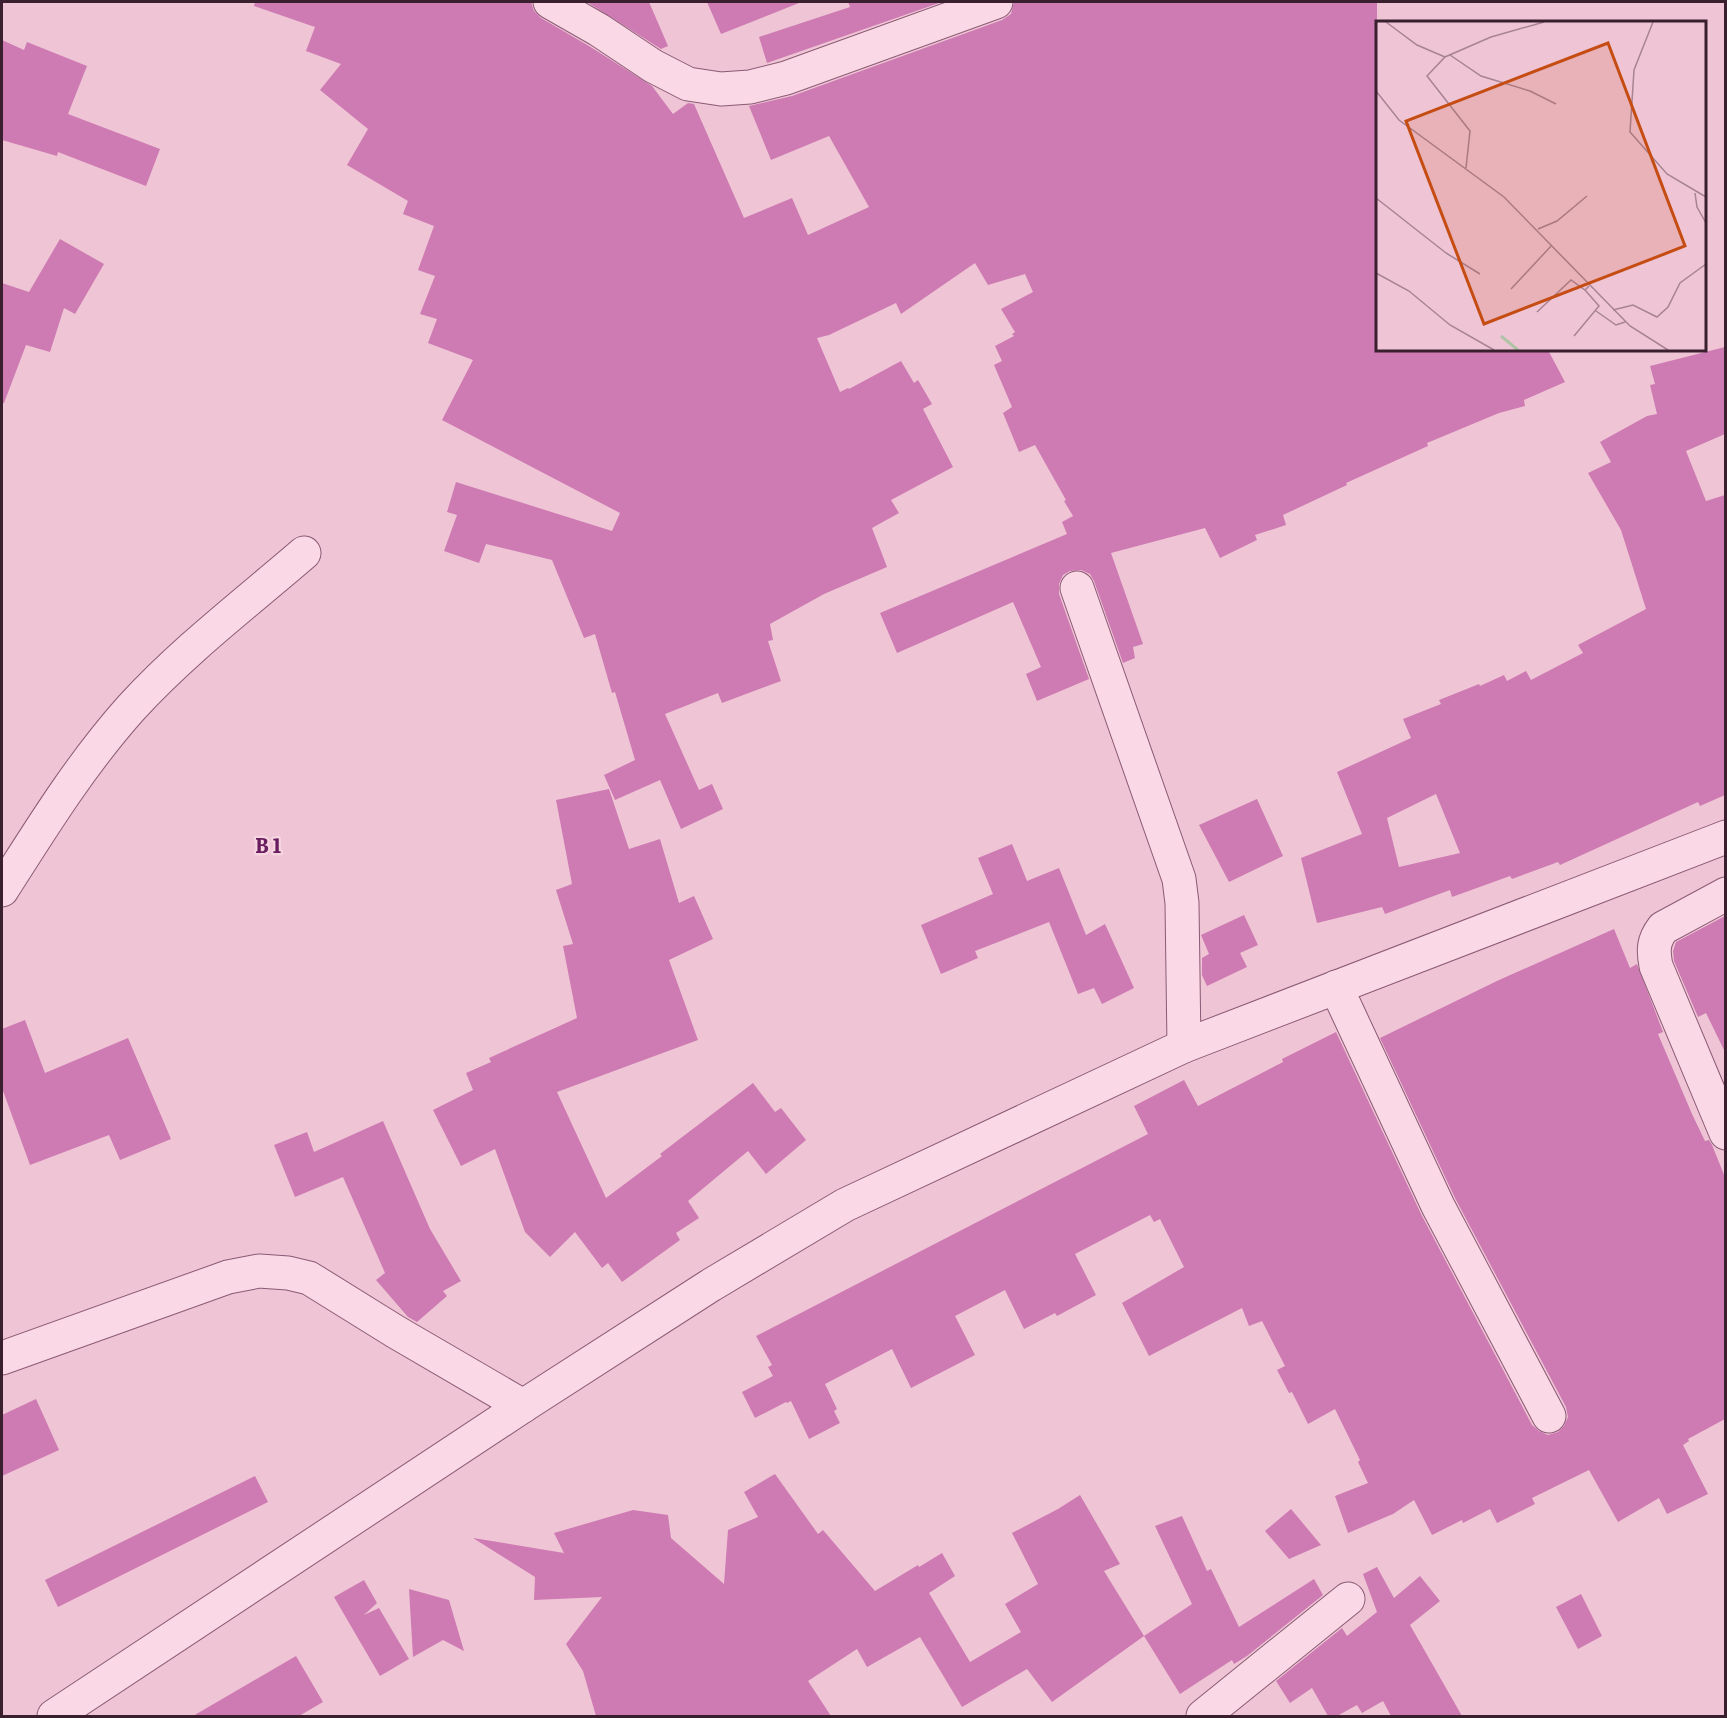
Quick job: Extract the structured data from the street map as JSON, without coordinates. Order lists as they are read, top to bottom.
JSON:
{
  "districts": ["B 1"]
}
